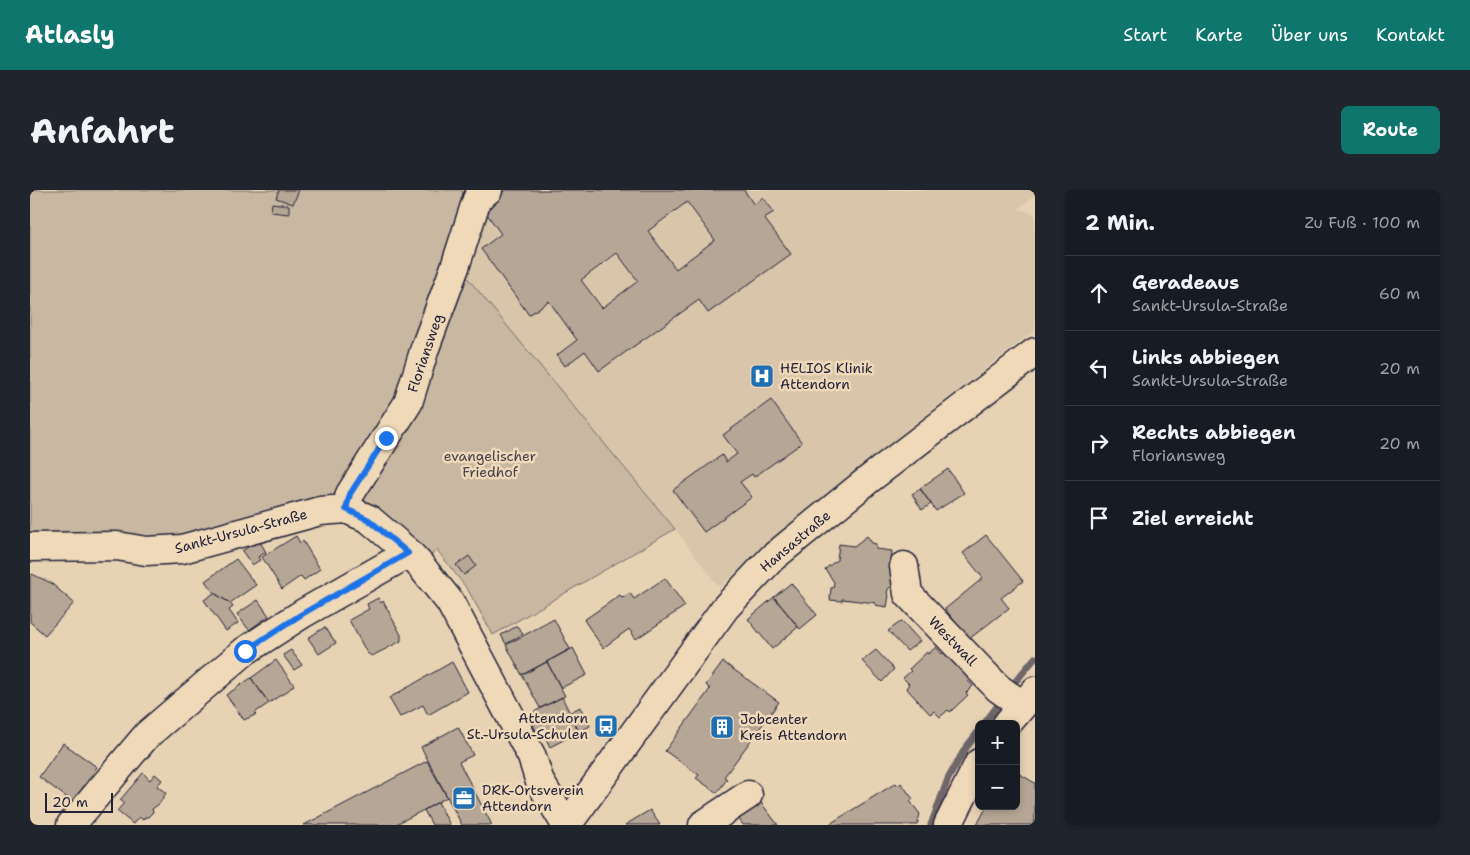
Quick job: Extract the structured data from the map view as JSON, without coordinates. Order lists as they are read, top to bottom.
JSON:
{
  "streets": {
    "street": [
      "Floriansweg",
      "Sankt-Ursula-Straße",
      "Hansastraße",
      "Westwall"
    ]
  },
  "crossings": [
    ["Floriansweg", "Sankt-Ursula-Straße"],
    ["Sankt-Ursula-Straße", "Hansastraße"]
  ],
  "parks": ["evangelischer Friedhof"],
  "places": {
    "hospital": ["HELIOS Klinik Attendorn"],
    "bus stop": ["Attendorn St.-Ursula-Schulen"],
    "building": ["Jobcenter Kreis Attendorn"],
    "office": ["DRK-Ortsverein Attendorn"]
  },
  "scale_bar": "20 m",
  "page": {
    "header": "Atlasly",
    "nav": [
      "Start",
      "Karte",
      "Über uns",
      "Kontakt"
    ],
    "buttons": "Route",
    "title": "Anfahrt",
    "heading": ["2 Min.", "Zu Fuß · 100 m"],
    "list": [
      ["Geradeaus", "Sankt-Ursula-Straße", "60 m"],
      ["Links abbiegen", "Sankt-Ursula-Straße", "20 m"],
      ["Rechts abbiegen", "Floriansweg", "20 m"],
      "Ziel erreicht"
    ],
    "map_buttons": ["+", "−"],
    "scale": "20 m"
  }
}
